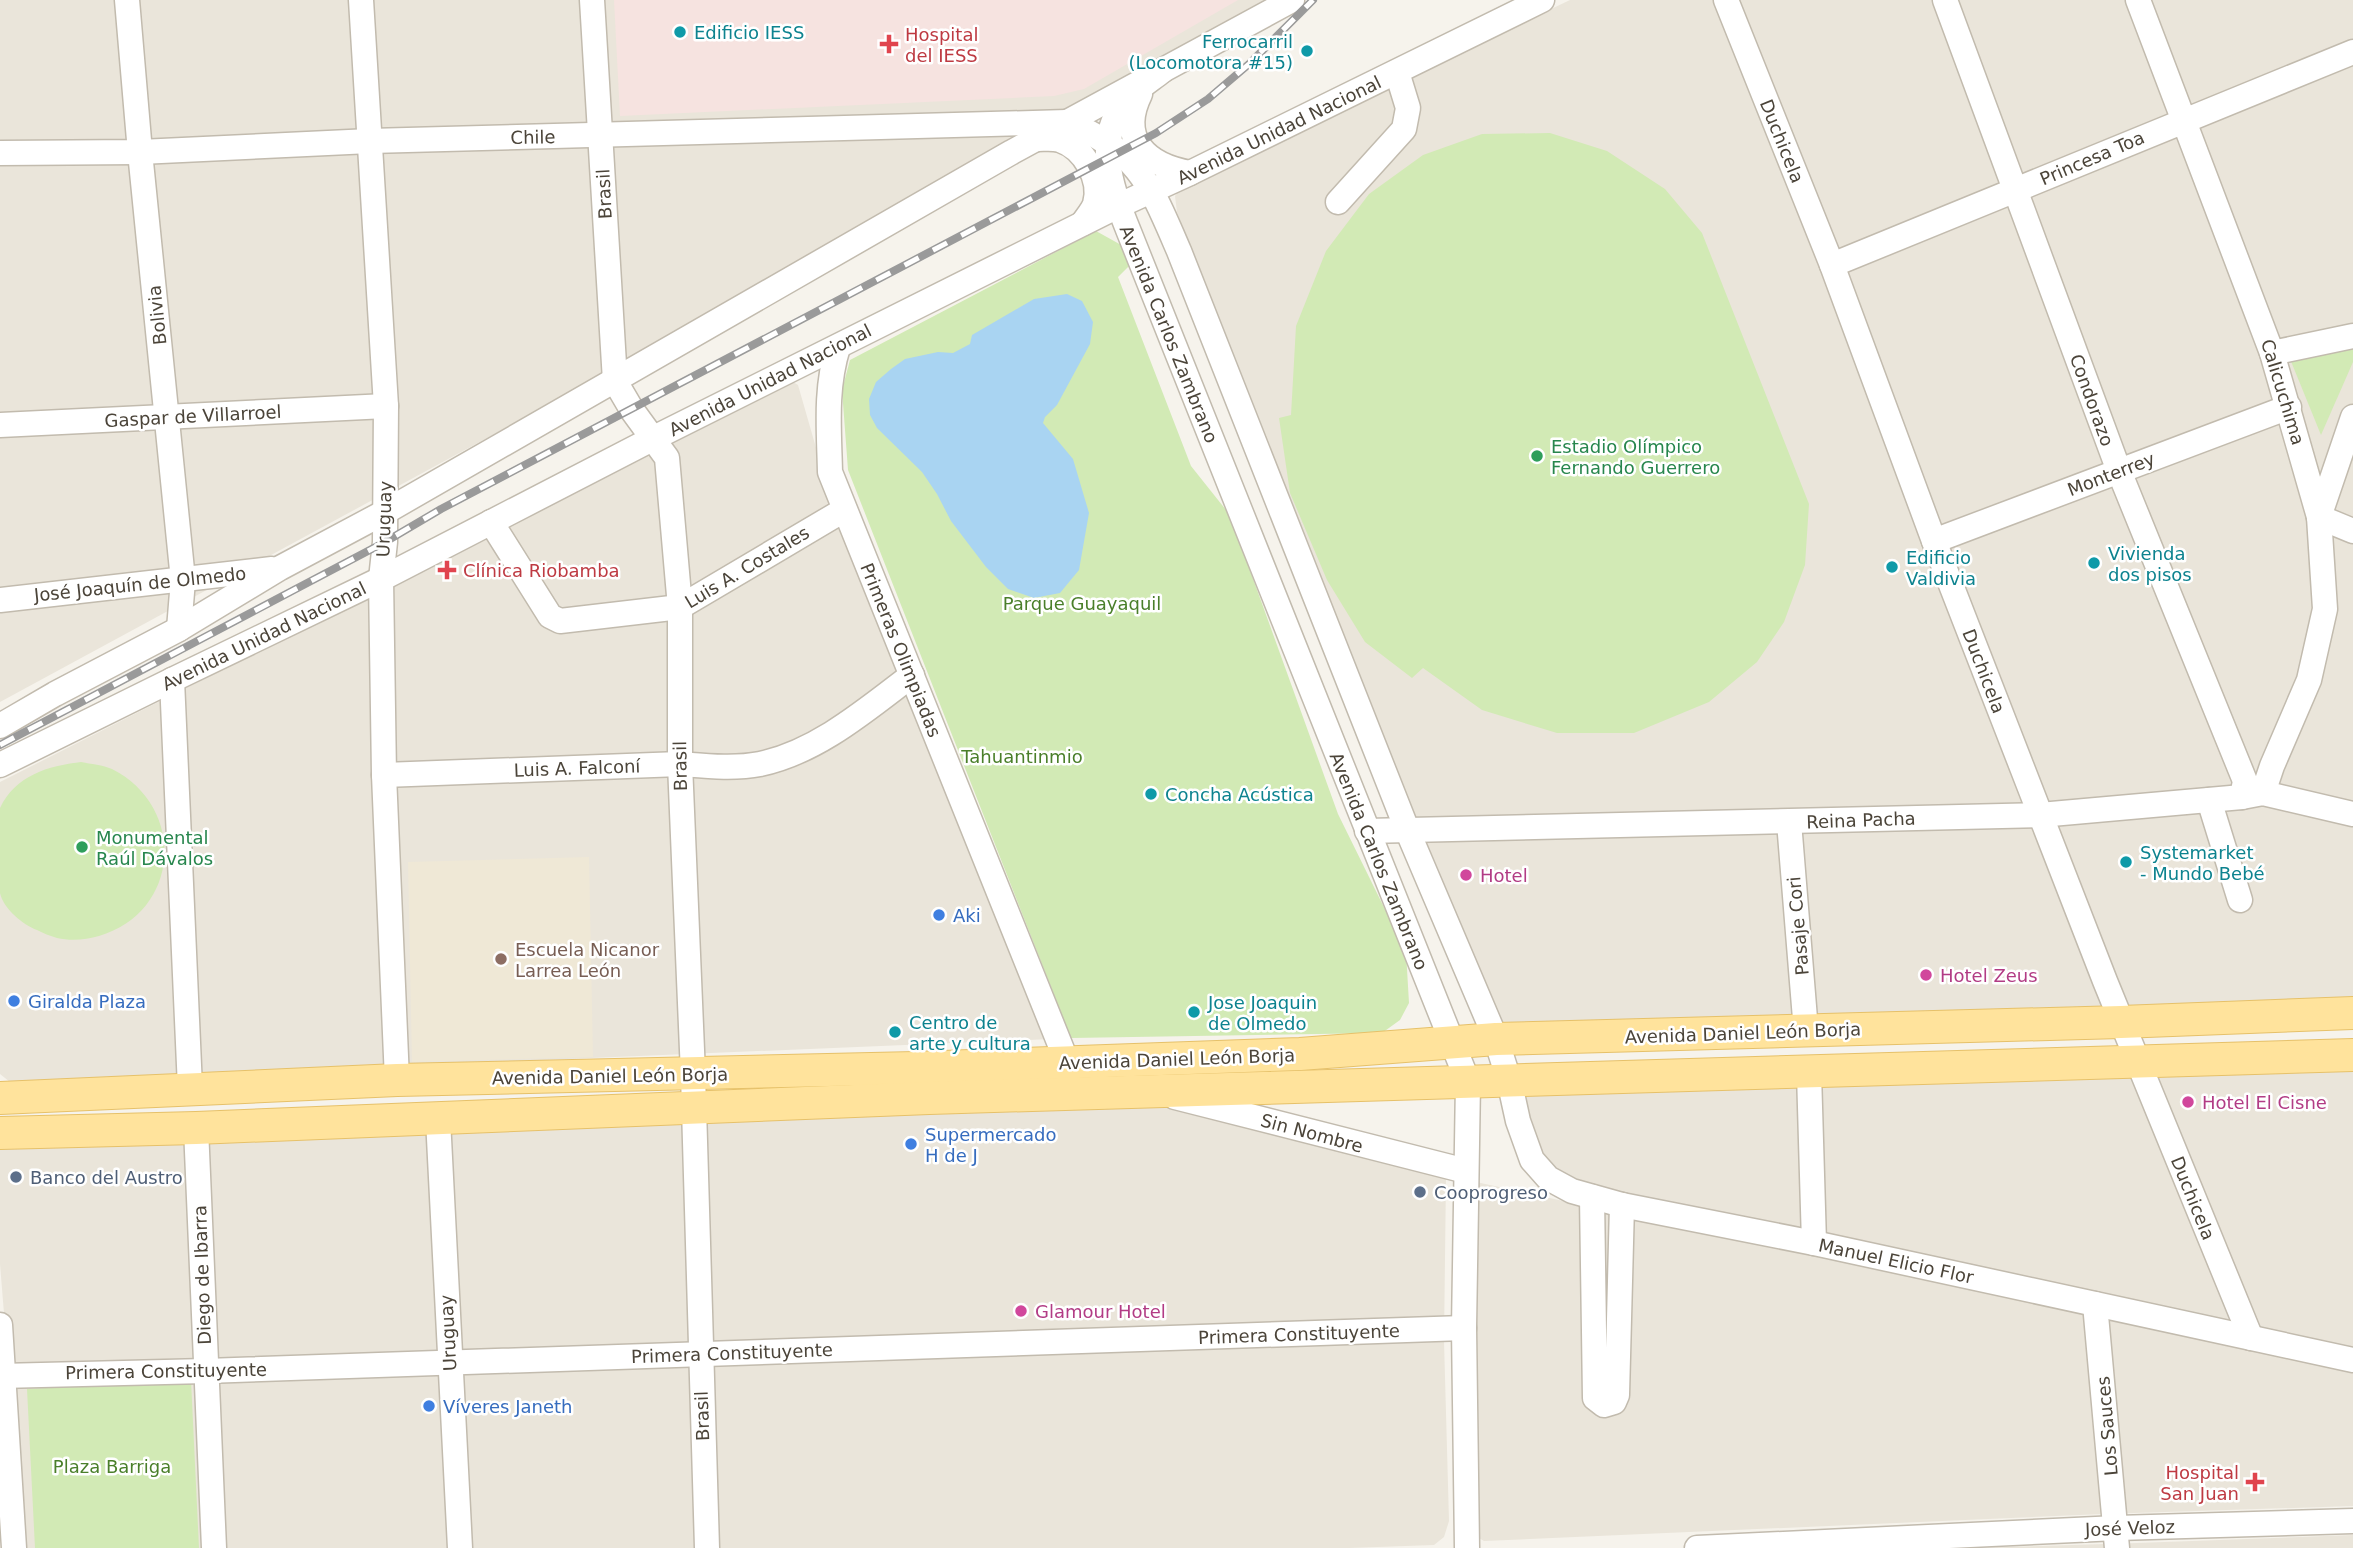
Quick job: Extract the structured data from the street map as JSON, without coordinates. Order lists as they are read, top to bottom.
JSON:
{
  "streets": {
    "main road": ["Avenida Daniel León Borja"],
    "street": [
      "Avenida Unidad Nacional",
      "Chile",
      "Duchicela",
      "Princesa Toa",
      "Brasil",
      "Bolivia",
      "Avenida Carlos Zambrano",
      "Calicuchima",
      "Condorazo",
      "Gaspar de Villarroel",
      "Monterrey",
      "Uruguay",
      "Luis A. Costales",
      "José Joaquín de Olmedo",
      "Primeras Olimpiadas",
      "Luis A. Falconí",
      "Reina Pacha",
      "Pasaje Cori",
      "Sin Nombre",
      "Manuel Elicio Flor",
      "Diego de Ibarra",
      "Primera Constituyente",
      "Los Sauces",
      "José Veloz"
    ]
  },
  "crossings": [
    ["Avenida Unidad Nacional", "Brasil"],
    ["Avenida Unidad Nacional", "Avenida Carlos Zambrano"],
    ["Avenida Unidad Nacional", "Uruguay"],
    ["Avenida Unidad Nacional", "Luis A. Costales"],
    ["Avenida Unidad Nacional", "Primeras Olimpiadas"],
    ["Chile", "Brasil"],
    ["Chile", "Bolivia"],
    ["Chile", "Uruguay"],
    ["Duchicela", "Princesa Toa"],
    ["Duchicela", "Monterrey"],
    ["Duchicela", "Reina Pacha"],
    ["Duchicela", "Avenida Daniel León Borja"],
    ["Duchicela", "Manuel Elicio Flor"],
    ["Princesa Toa", "Calicuchima"],
    ["Princesa Toa", "Condorazo"],
    ["Brasil", "Luis A. Costales"],
    ["Brasil", "Luis A. Falconí"],
    ["Brasil", "Avenida Daniel León Borja"],
    ["Brasil", "Primera Constituyente"],
    ["Bolivia", "Gaspar de Villarroel"],
    ["Bolivia", "José Joaquín de Olmedo"],
    ["Avenida Carlos Zambrano", "Reina Pacha"],
    ["Avenida Carlos Zambrano", "Avenida Daniel León Borja"],
    ["Avenida Carlos Zambrano", "Sin Nombre"],
    ["Avenida Carlos Zambrano", "Primera Constituyente"],
    ["Calicuchima", "Condorazo"],
    ["Calicuchima", "Monterrey"],
    ["Calicuchima", "Reina Pacha"],
    ["Condorazo", "Monterrey"],
    ["Condorazo", "Reina Pacha"],
    ["Gaspar de Villarroel", "Uruguay"],
    ["Uruguay", "Luis A. Falconí"],
    ["Uruguay", "Avenida Daniel León Borja"],
    ["Uruguay", "Primera Constituyente"],
    ["Luis A. Costales", "Primeras Olimpiadas"],
    ["Primeras Olimpiadas", "Luis A. Falconí"],
    ["Primeras Olimpiadas", "Avenida Daniel León Borja"],
    ["Reina Pacha", "Pasaje Cori"],
    ["Pasaje Cori", "Avenida Daniel León Borja"],
    ["Avenida Daniel León Borja", "Sin Nombre"],
    ["Avenida Daniel León Borja", "Manuel Elicio Flor"],
    ["Avenida Daniel León Borja", "Diego de Ibarra"],
    ["Manuel Elicio Flor", "Los Sauces"],
    ["Diego de Ibarra", "Primera Constituyente"],
    ["Los Sauces", "José Veloz"]
  ],
  "parks": ["Parque Guayaquil", "Tahuantinmio", "Plaza Barriga"],
  "places": {
    "other": [
      "Edificio IESS",
      "Ferrocarril (Locomotora #15)",
      "Estadio Olímpico Fernando Guerrero",
      "Vivienda dos pisos",
      "Edificio Valdivia",
      "Concha Acústica",
      "Monumental Raúl Dávalos",
      "Systemarket - Mundo Bebé",
      "Hotel",
      "Aki",
      "Escuela Nicanor Larrea León",
      "Hotel Zeus",
      "Giralda Plaza",
      "Jose Joaquin de Olmedo",
      "Centro de arte y cultura",
      "Hotel El Cisne",
      "Supermercado H de J",
      "Banco del Austro",
      "Cooprogreso",
      "Glamour Hotel",
      "Víveres Janeth"
    ],
    "health": ["Hospital del IESS", "Clínica Riobamba", "Hospital San Juan"]
  }
}
